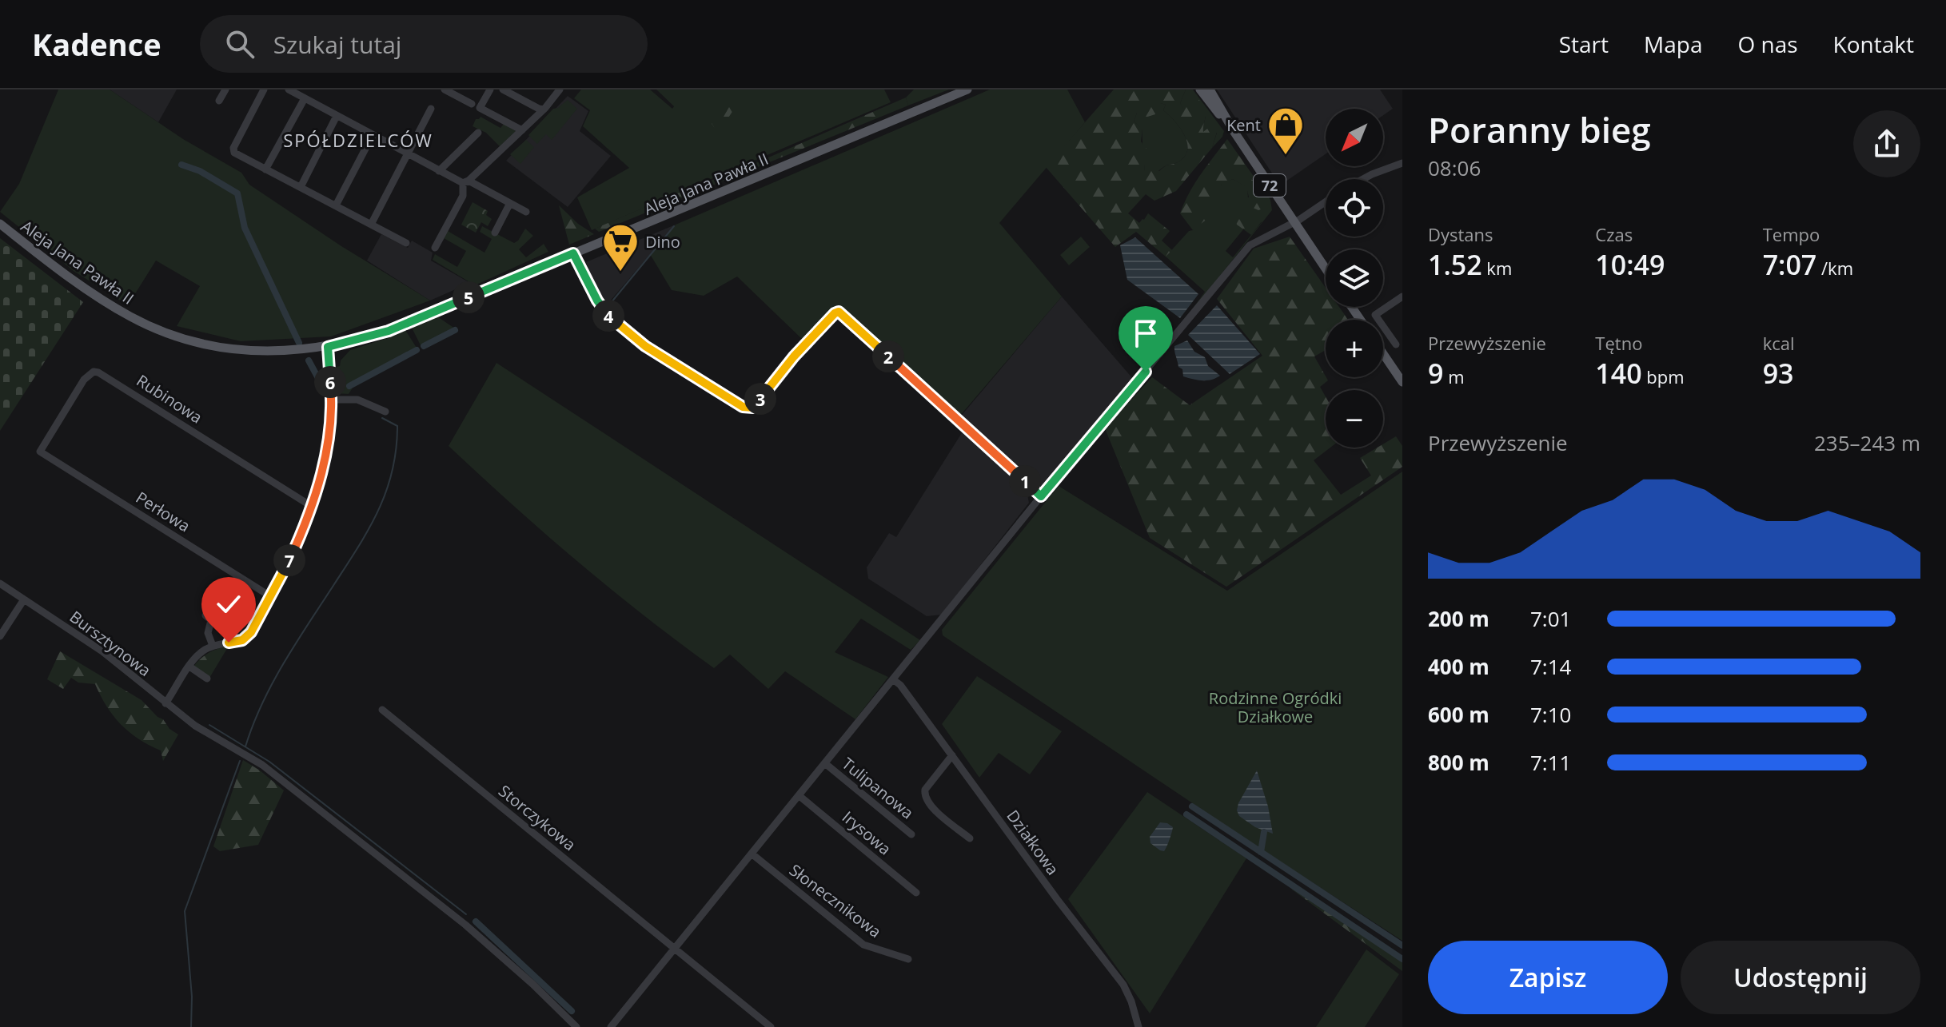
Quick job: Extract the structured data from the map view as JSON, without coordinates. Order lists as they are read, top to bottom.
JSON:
{
  "streets": {
    "main road": ["Aleja Jana Pawła II", "72"],
    "street": [
      "Rubinowa",
      "Perłowa",
      "Bursztynowa",
      "Tulipanowa",
      "Storczykowa",
      "Irysowa",
      "Działkowa",
      "Słonecznikowa"
    ]
  },
  "crossings": [
    ["Rubinowa", "Perłowa"]
  ],
  "districts": ["SPÓŁDZIELCÓW"],
  "parks": ["Rodzinne Ogródki Działkowe"],
  "places": {
    "shop": ["Kent"],
    "supermarket": ["Dino"]
  },
  "north": "bottom left",
  "page": {
    "header": "Kadence",
    "search": "Szukaj tutaj",
    "nav": [
      "Start",
      "Mapa",
      "O nas",
      "Kontakt"
    ],
    "heading": ["Poranny bieg", "08:06"],
    "map_buttons": ["+", "−"],
    "stats": [
      ["Dystans", "1.52 km"],
      ["Czas", "10:49"],
      ["Tempo", "7:07 /km"],
      ["Przewyższenie", "9 m"],
      ["Tętno", "140 bpm"],
      ["kcal", "93"]
    ],
    "pins": [
      "5",
      "4",
      "2",
      "6",
      "3",
      "1",
      "7"
    ],
    "chart": ["Przewyższenie", "235–243 m"],
    "list": [
      {
        "name": "200 m",
        "note": "7:01"
      },
      {
        "name": "400 m",
        "note": "7:14"
      },
      {
        "name": "600 m",
        "note": "7:10"
      },
      {
        "name": "800 m",
        "note": "7:11"
      }
    ],
    "buttons": ["Zapisz", "Udostępnij"]
  }
}
